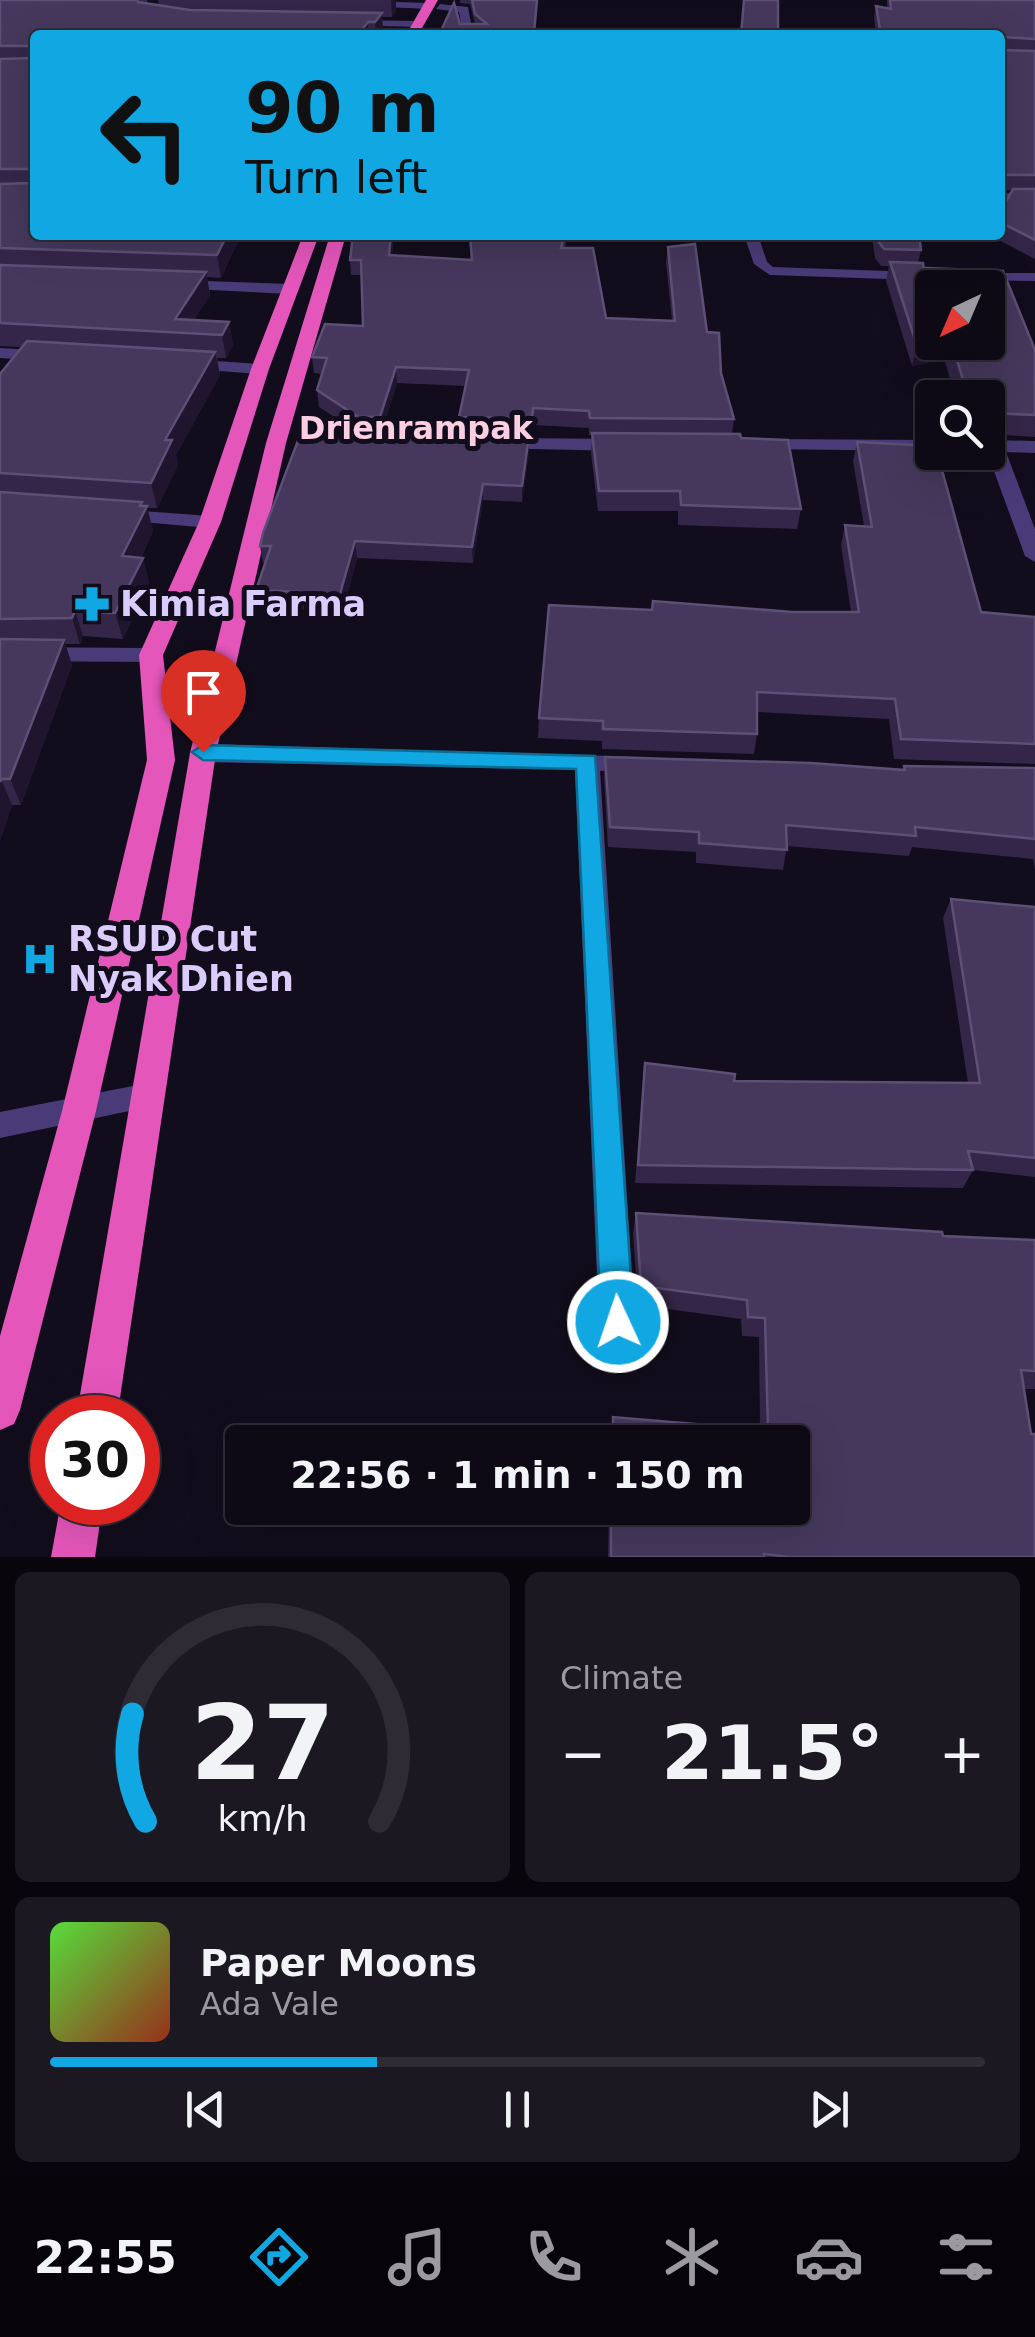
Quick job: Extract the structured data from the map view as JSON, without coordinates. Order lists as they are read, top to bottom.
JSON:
{
  "districts": ["Drienrampak"],
  "places": {
    "pharmacy": ["Kimia Farma"],
    "hospital": ["RSUD Cut Nyak Dhien"]
  },
  "north": "bottom left",
  "page": {
    "turn": ["90 m", "Turn left"],
    "limit": "30",
    "trip": "22:56 · 1 min · 150 m",
    "tile": "Climate",
    "heat": ["−", "21.5°", "+"],
    "song": ["Paper Moons", "Ada Vale"],
    "tabs": "22:55",
    "gauge": ["27", "km/h"]
  }
}
